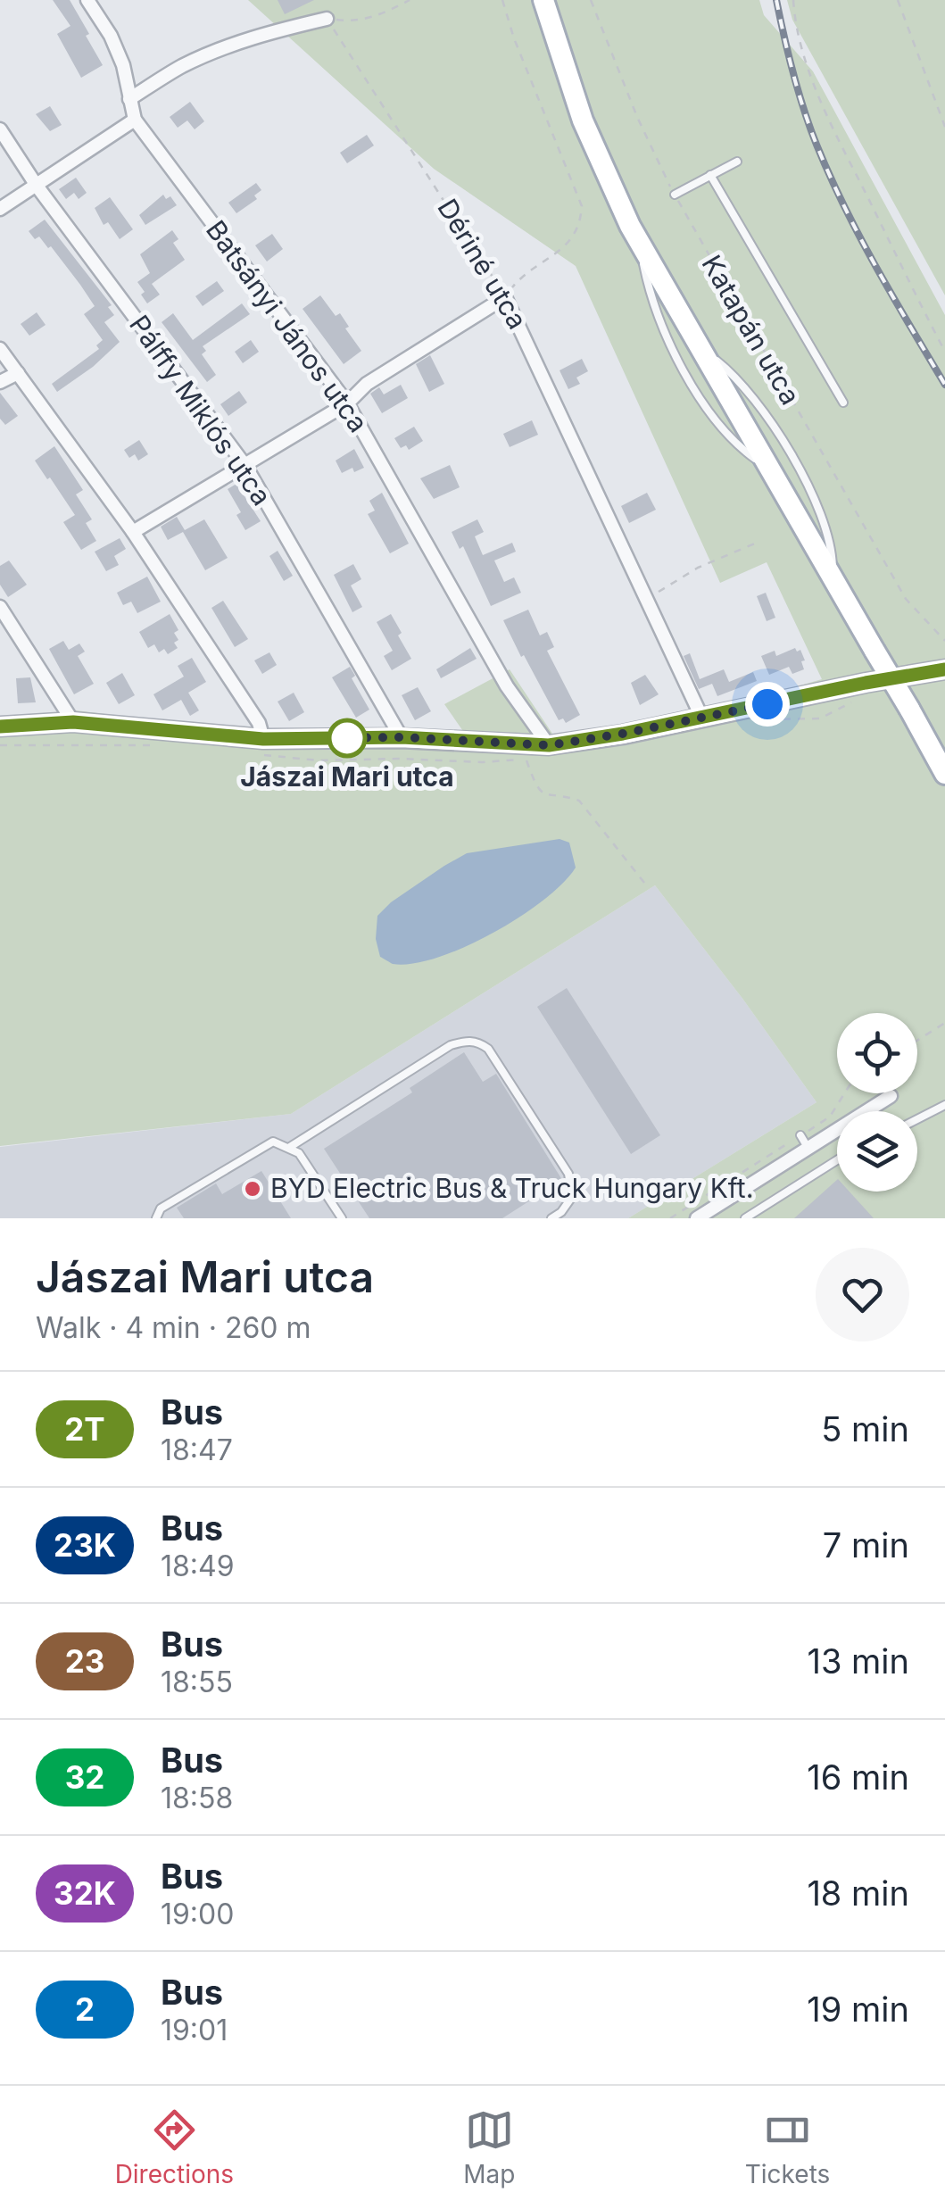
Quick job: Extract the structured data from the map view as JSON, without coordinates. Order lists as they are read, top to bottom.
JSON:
{
  "streets": {
    "street": ["Dériné utca", "Batsányi János utca", "Pálffy Miklós utca"],
    "path": ["Katapán utca"]
  },
  "places": ["Jászai Mari utca", "BYD Electric Bus & Truck Hungary Kft."],
  "lines": ["bus line 2T"],
  "page": {
    "heading": ["Jászai Mari utca", "Walk · 4 min · 260 m"],
    "list": [
      {
        "mark": "2T",
        "name": "Bus",
        "note": "18:47",
        "value": "5 min"
      },
      {
        "mark": "23K",
        "name": "Bus",
        "note": "18:49",
        "value": "7 min"
      },
      {
        "mark": "23",
        "name": "Bus",
        "note": "18:55",
        "value": "13 min"
      },
      {
        "mark": "32",
        "name": "Bus",
        "note": "18:58",
        "value": "16 min"
      },
      {
        "mark": "32K",
        "name": "Bus",
        "note": "19:00",
        "value": "18 min"
      },
      {
        "mark": "2",
        "name": "Bus",
        "note": "19:01",
        "value": "19 min"
      }
    ],
    "tabs": ["Directions", "Map", "Tickets"]
  }
}
